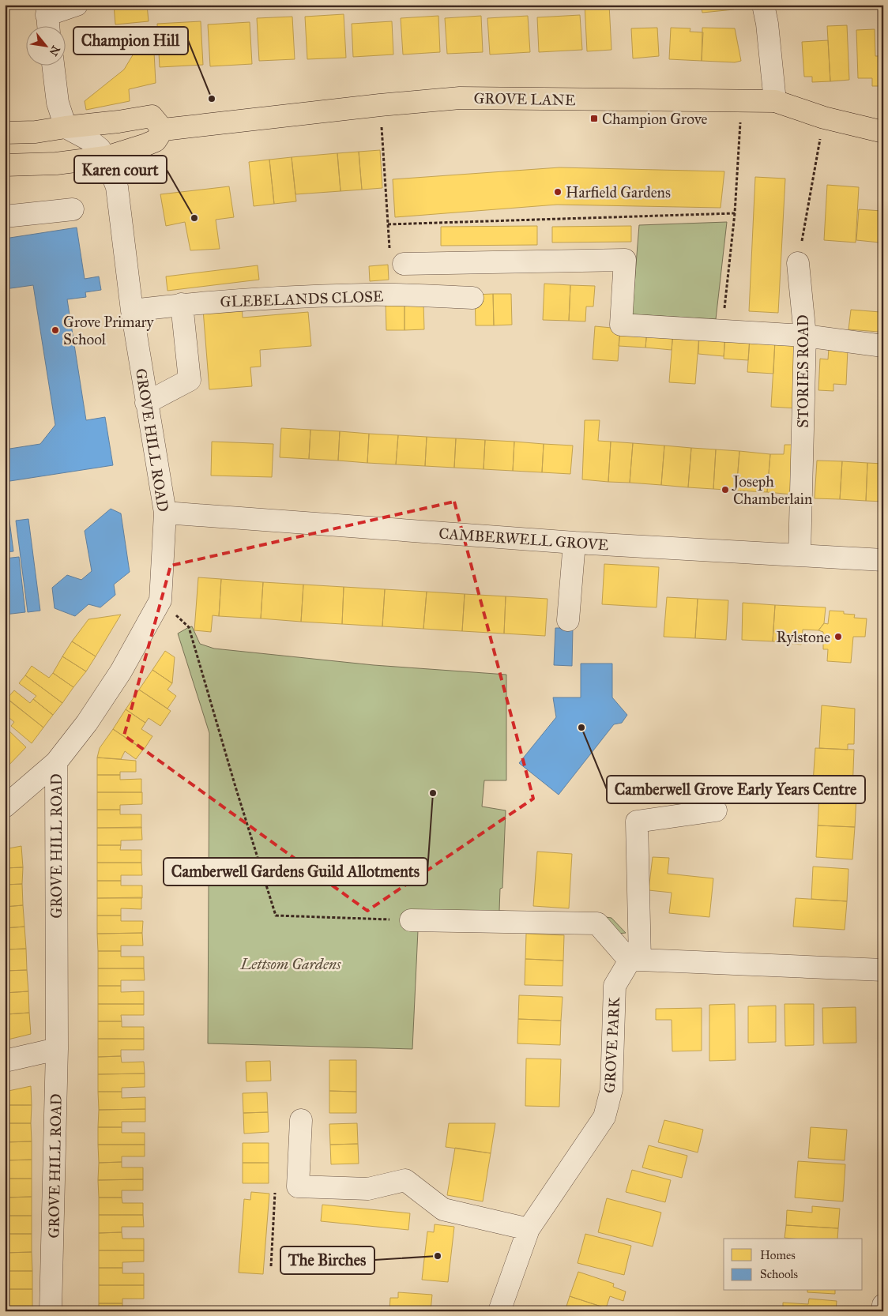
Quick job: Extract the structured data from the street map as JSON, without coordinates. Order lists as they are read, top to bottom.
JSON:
{
  "streets": {
    "main road": ["GROVE LANE"],
    "street": [
      "GLEBELANDS CLOSE",
      "STORIES ROAD",
      "GROVE HILL ROAD",
      "CAMBERWELL GROVE",
      "GROVE PARK"
    ]
  },
  "crossings": [
    ["GLEBELANDS CLOSE", "GROVE HILL ROAD"],
    ["STORIES ROAD", "CAMBERWELL GROVE"],
    ["GROVE HILL ROAD", "CAMBERWELL GROVE"]
  ],
  "parks": ["Lettsom Gardens"],
  "places": {
    "other": [
      "Champion Hill",
      "Harfield Gardens",
      "Karen court",
      "Grove Primary School",
      "Joseph Chamberlain",
      "Rylstone",
      "Camberwell Grove Early Years Centre",
      "Camberwell Gardens Guild Allotments",
      "The Birches"
    ],
    "transit": ["Champion Grove"]
  },
  "legend": ["Homes", "Schools"],
  "north": "bottom right"
}
